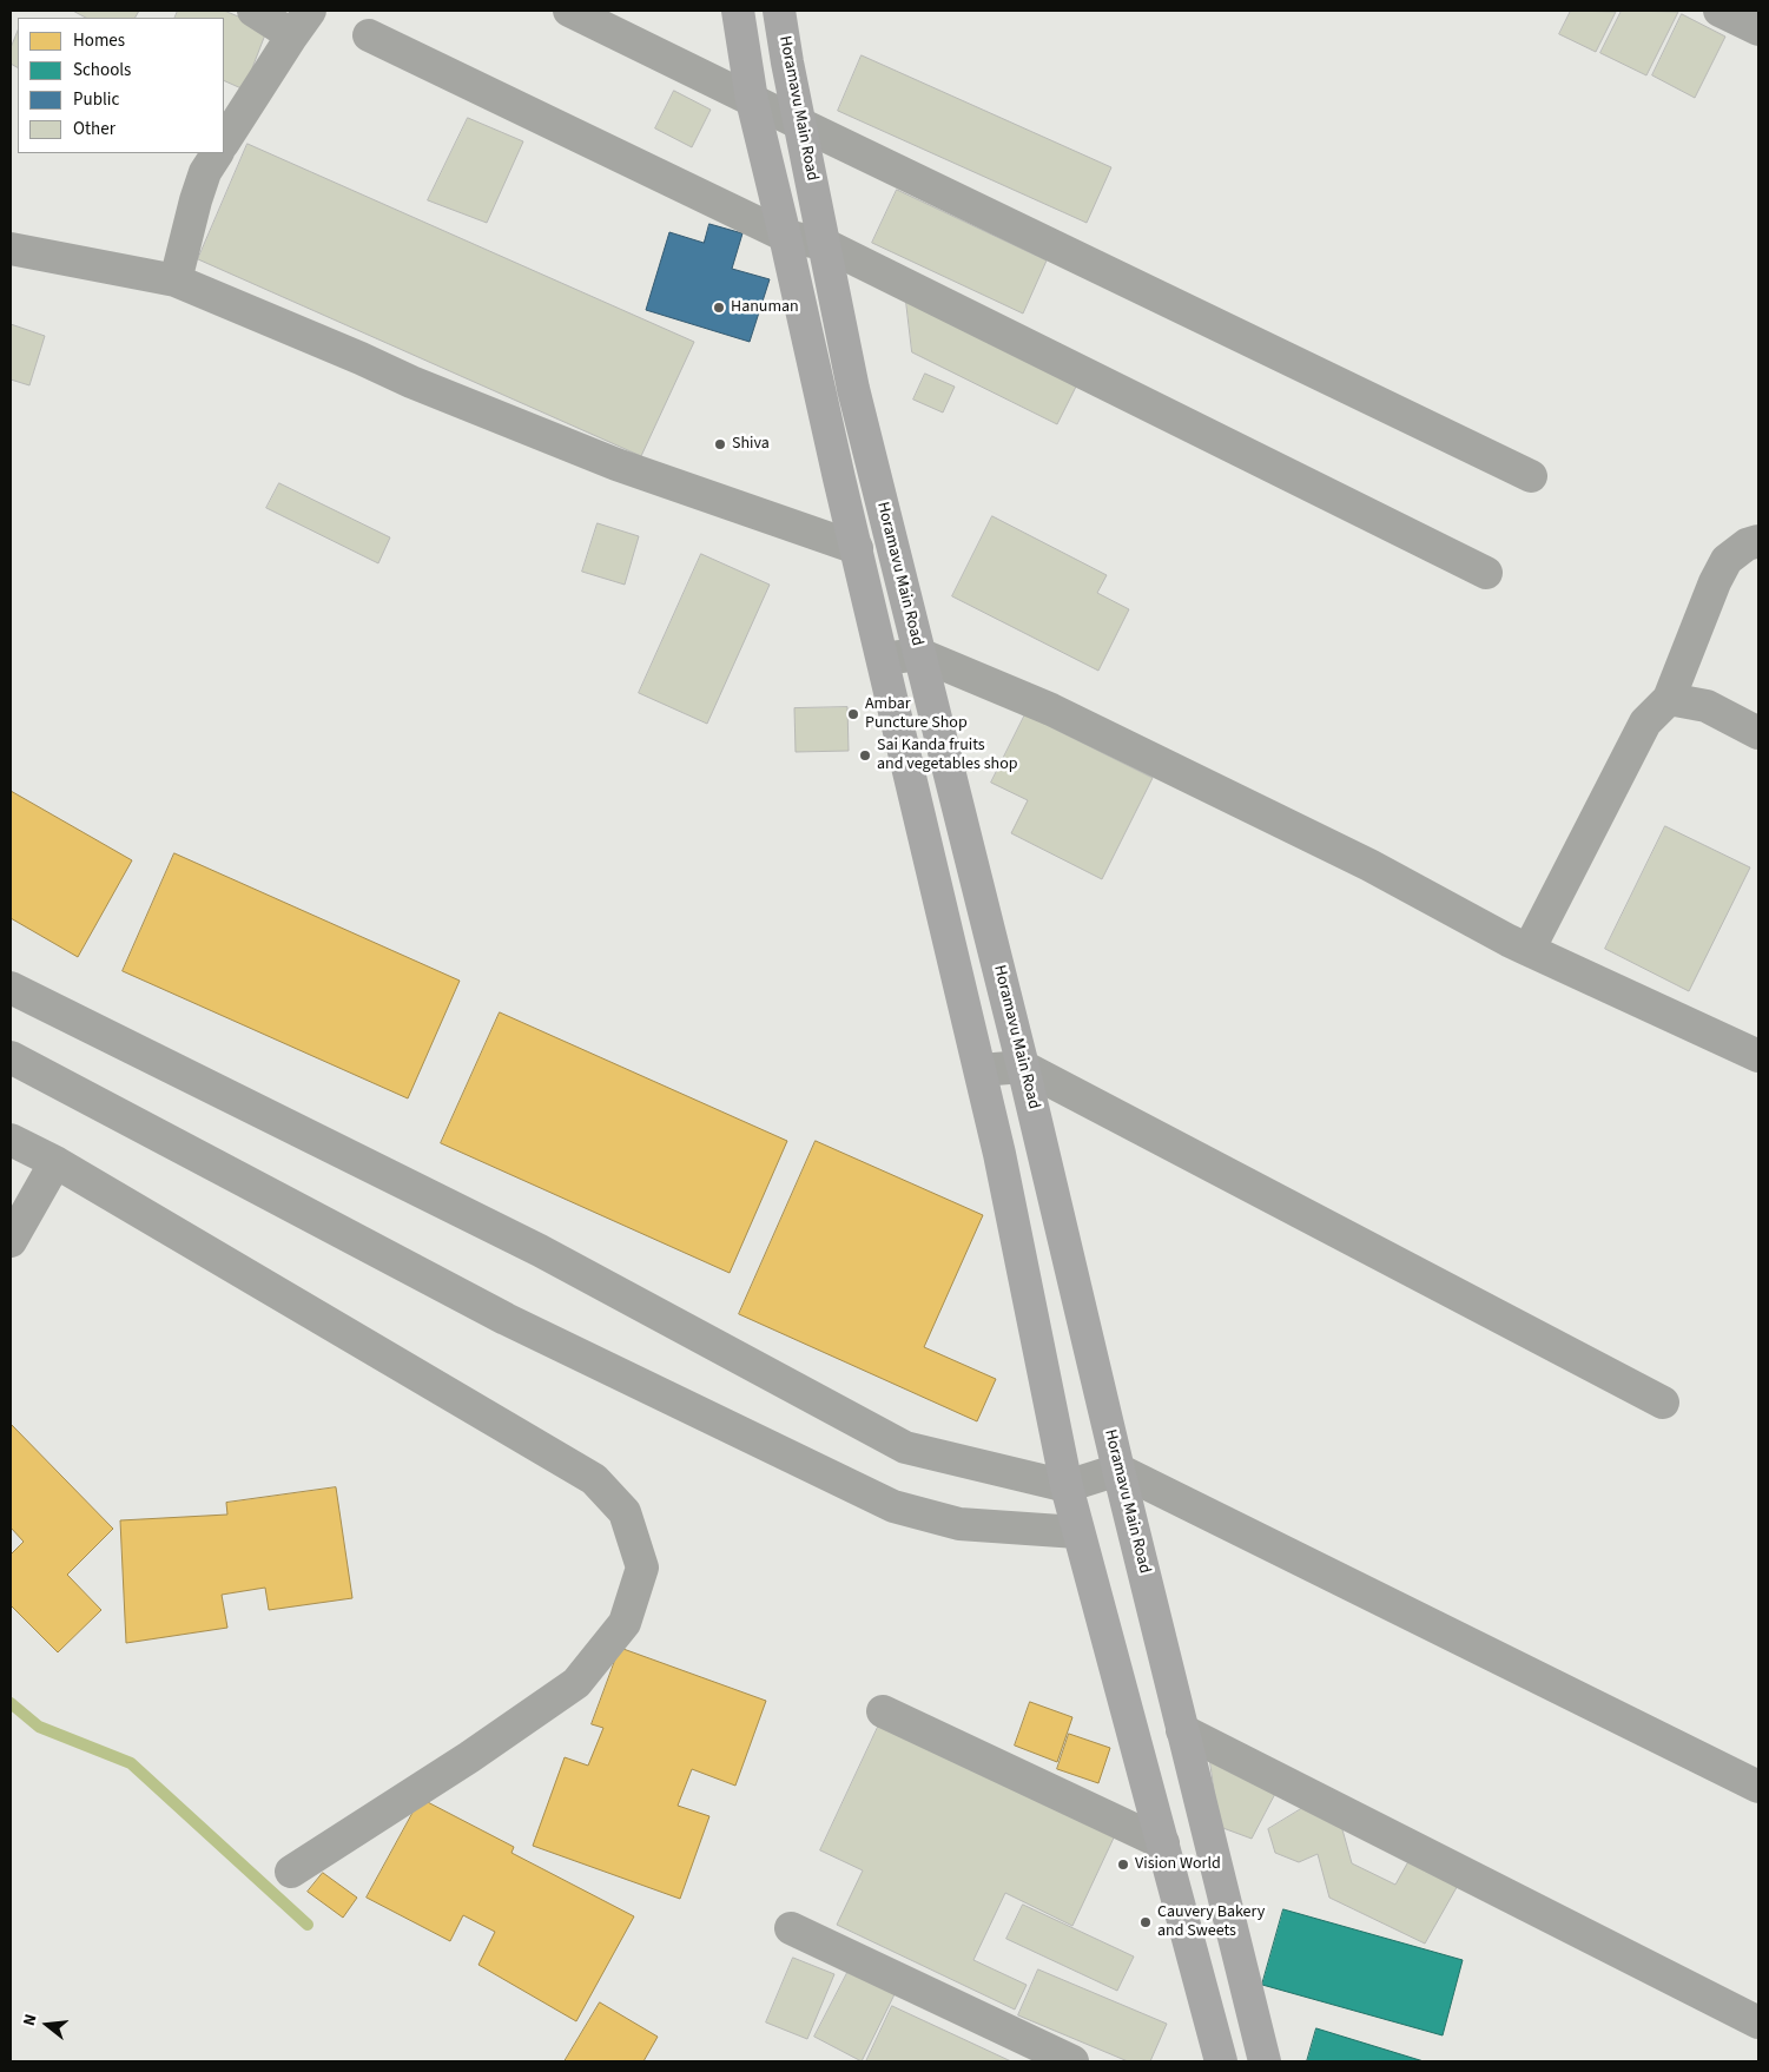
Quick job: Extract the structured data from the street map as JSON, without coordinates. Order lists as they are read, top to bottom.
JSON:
{
  "streets": {
    "main road": ["Horamavu Main Road"]
  },
  "places": [
    "Hanuman",
    "Shiva",
    "Ambar Puncture Shop",
    "Sai Kanda fruits and vegetables shop",
    "Vision World",
    "Cauvery Bakery and Sweets"
  ],
  "legend": [
    "Homes",
    "Schools",
    "Public",
    "Other"
  ],
  "north": "left"
}
